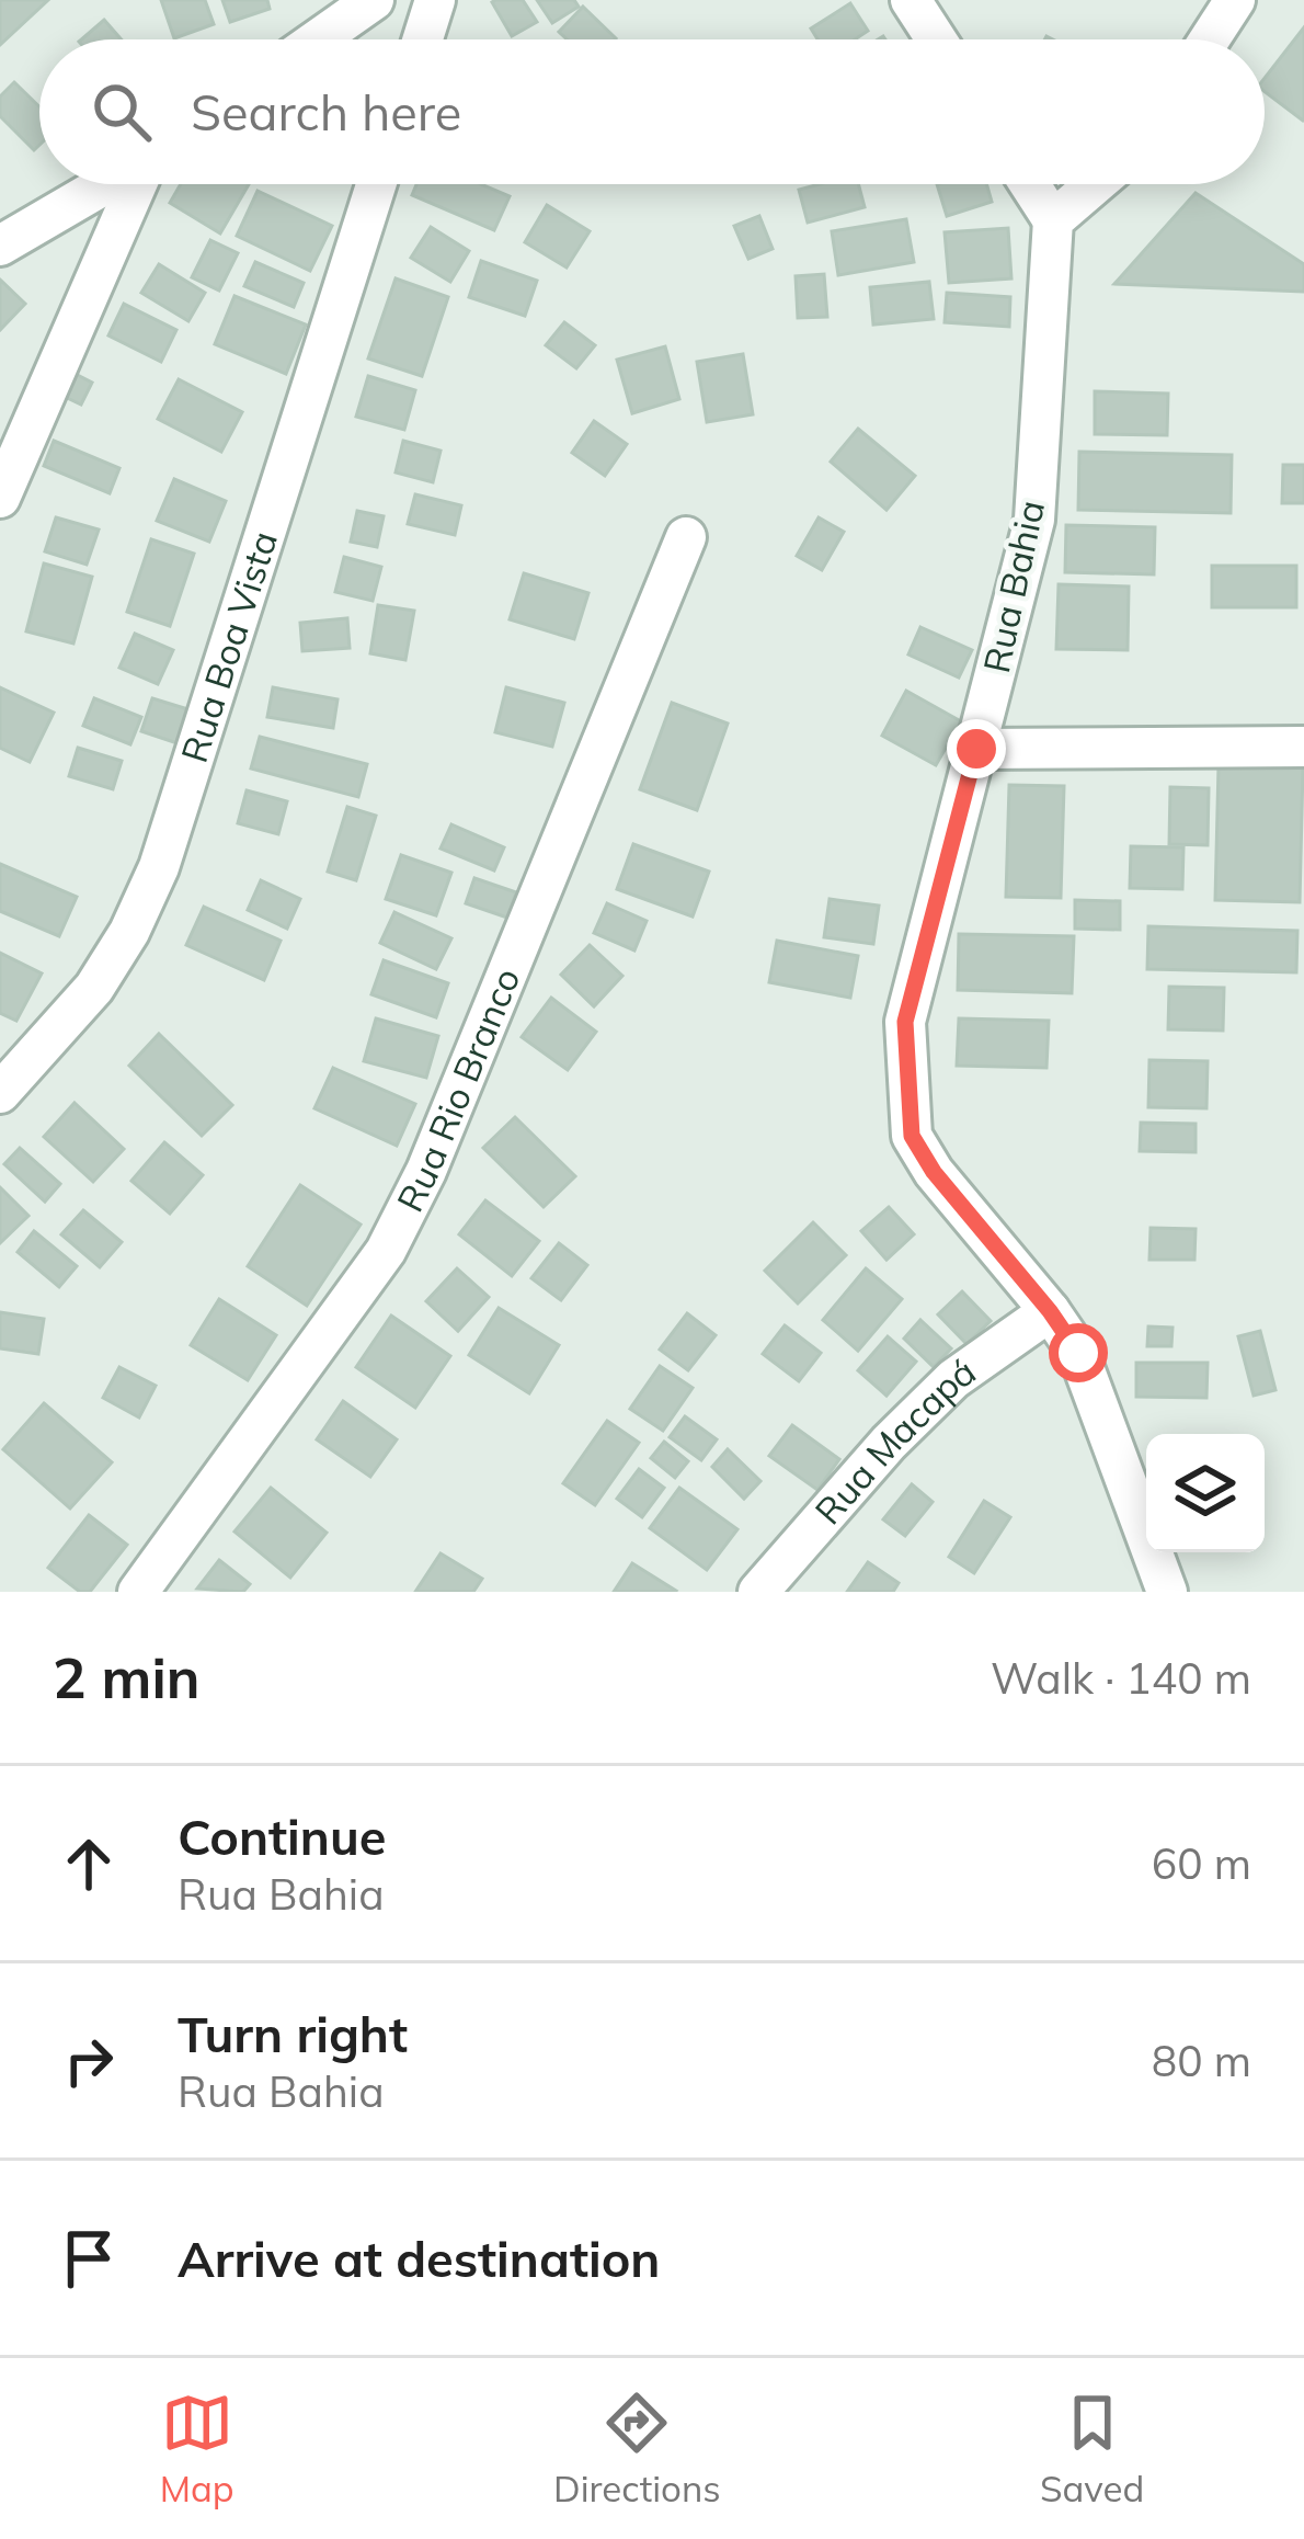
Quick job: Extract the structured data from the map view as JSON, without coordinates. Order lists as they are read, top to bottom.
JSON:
{
  "streets": {
    "street": [
      "Rua Bahia",
      "Rua Boa Vista",
      "Rua Rio Branco",
      "Rua Macapá"
    ]
  },
  "crossings": [
    ["Rua Bahia", "Rua Macapá"]
  ],
  "page": {
    "search": "Search here",
    "heading": ["2 min", "Walk · 140 m"],
    "list": [
      ["Continue", "Rua Bahia", "60 m"],
      ["Turn right", "Rua Bahia", "80 m"],
      "Arrive at destination"
    ],
    "nav": ["Map", "Directions", "Saved"]
  }
}
